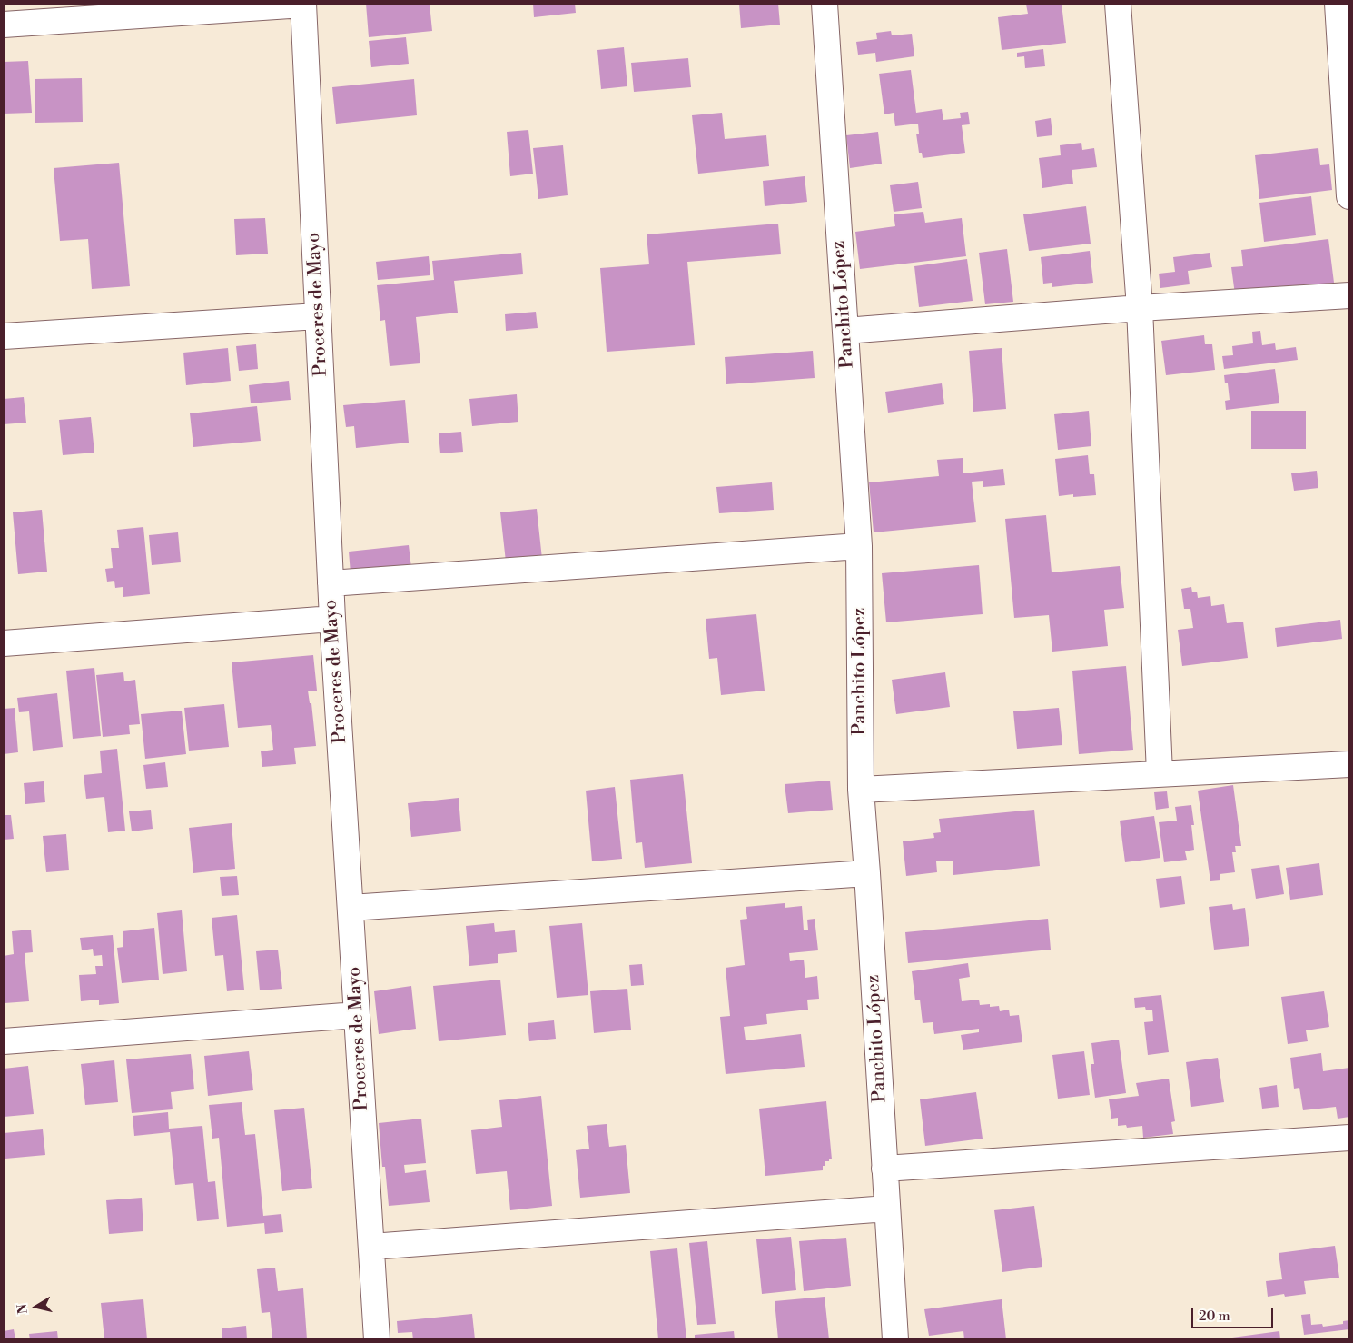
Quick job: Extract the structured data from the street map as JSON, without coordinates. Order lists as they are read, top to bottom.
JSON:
{
  "streets": {
    "street": ["Proceres de Mayo", "Panchito López"]
  },
  "scale_bar": "20 m",
  "north": "left"
}
